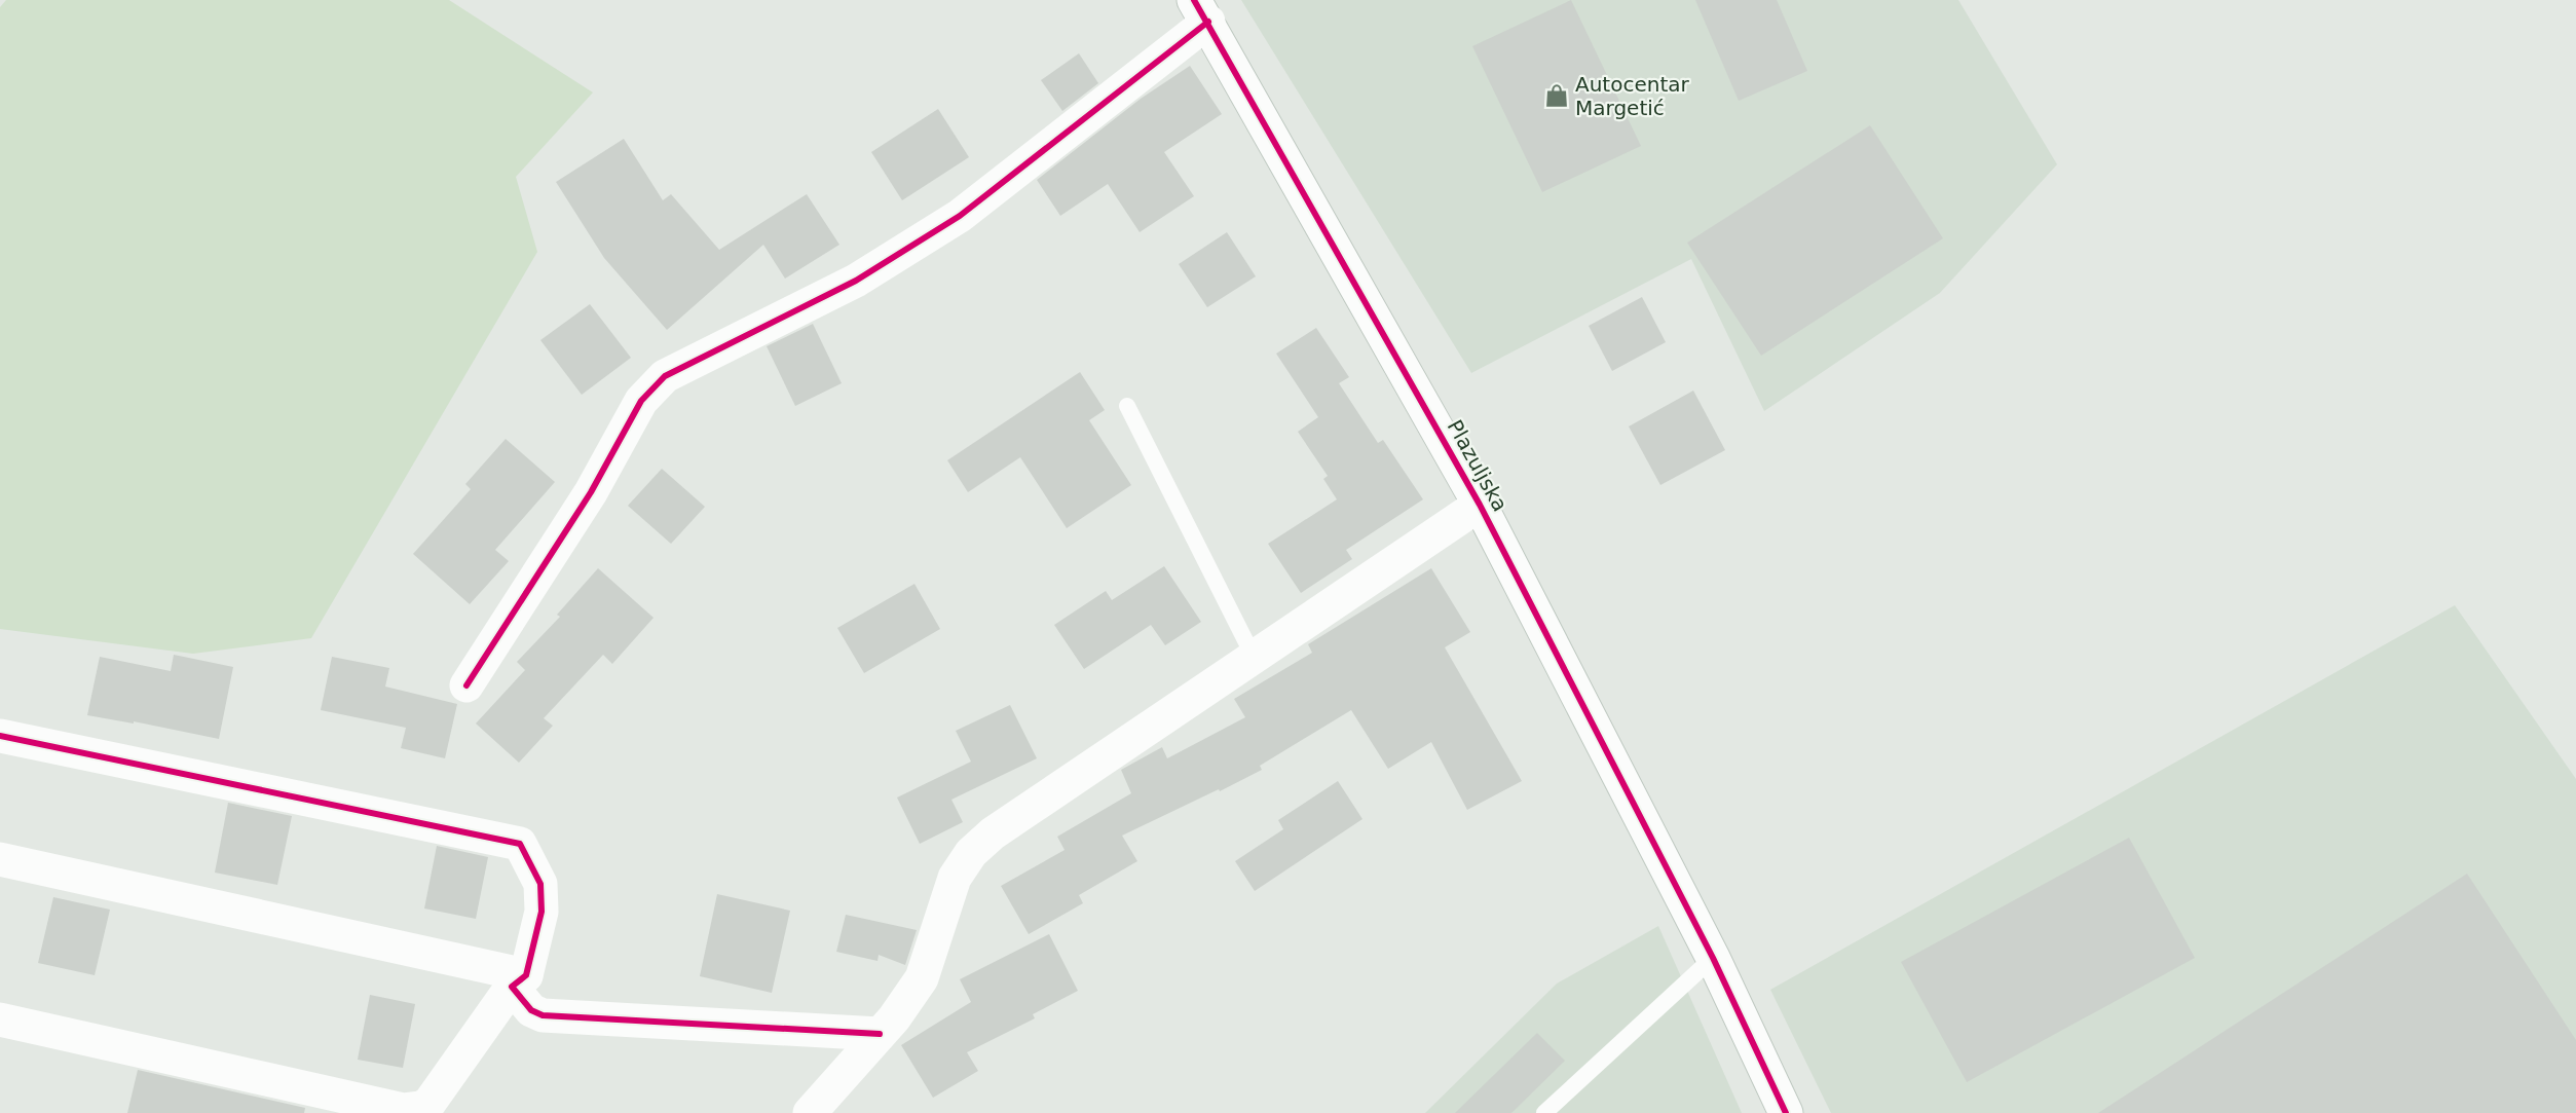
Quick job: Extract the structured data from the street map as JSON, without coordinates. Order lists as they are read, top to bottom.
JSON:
{
  "streets": {
    "street": ["Plazuljska"]
  },
  "places": {
    "shop": ["Autocentar Margetić"]
  }
}
